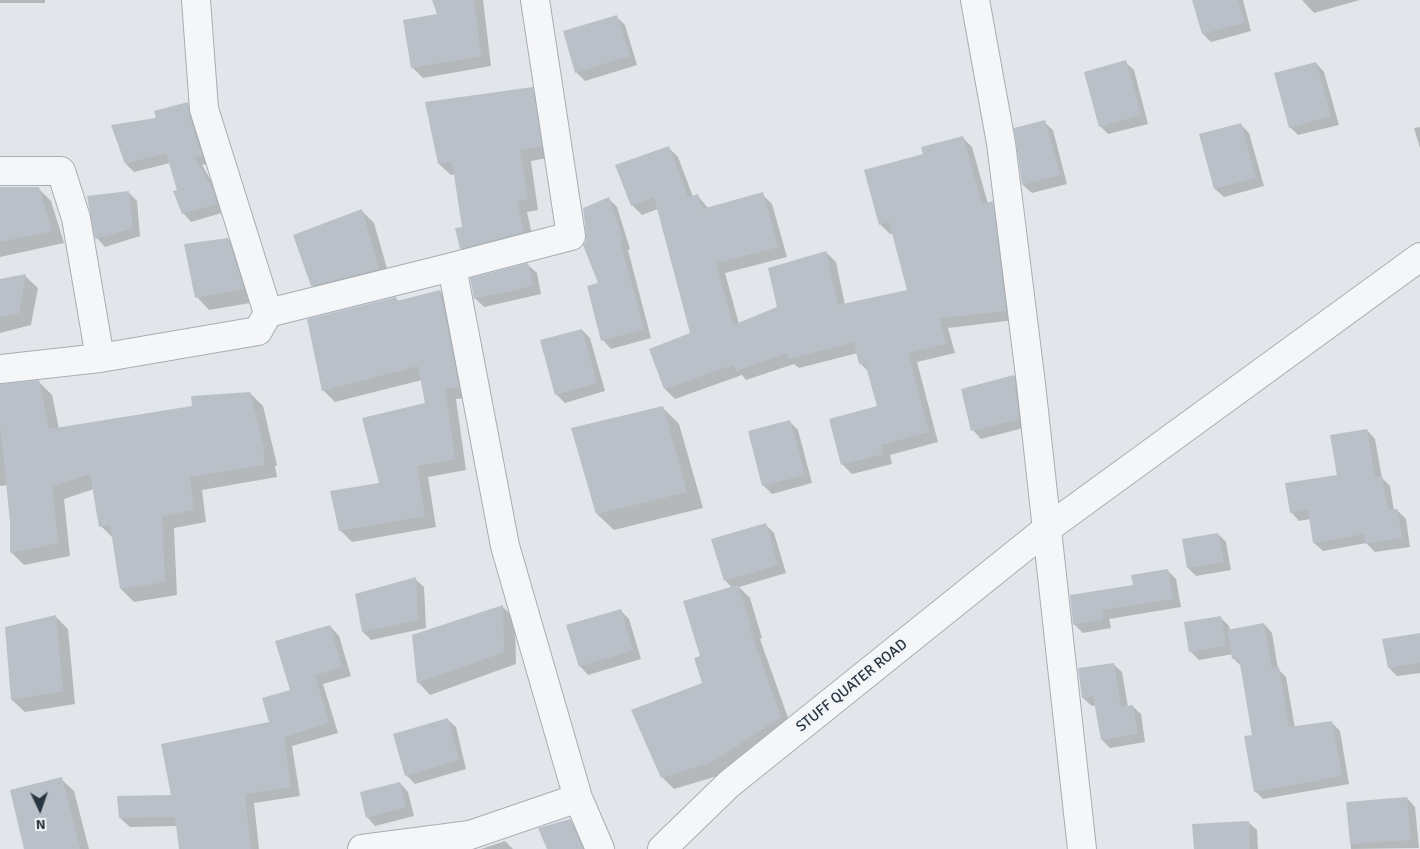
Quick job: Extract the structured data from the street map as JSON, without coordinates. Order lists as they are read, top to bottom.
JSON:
{
  "streets": {
    "street": ["STUFF QUATER ROAD"]
  },
  "north": "bottom"
}
